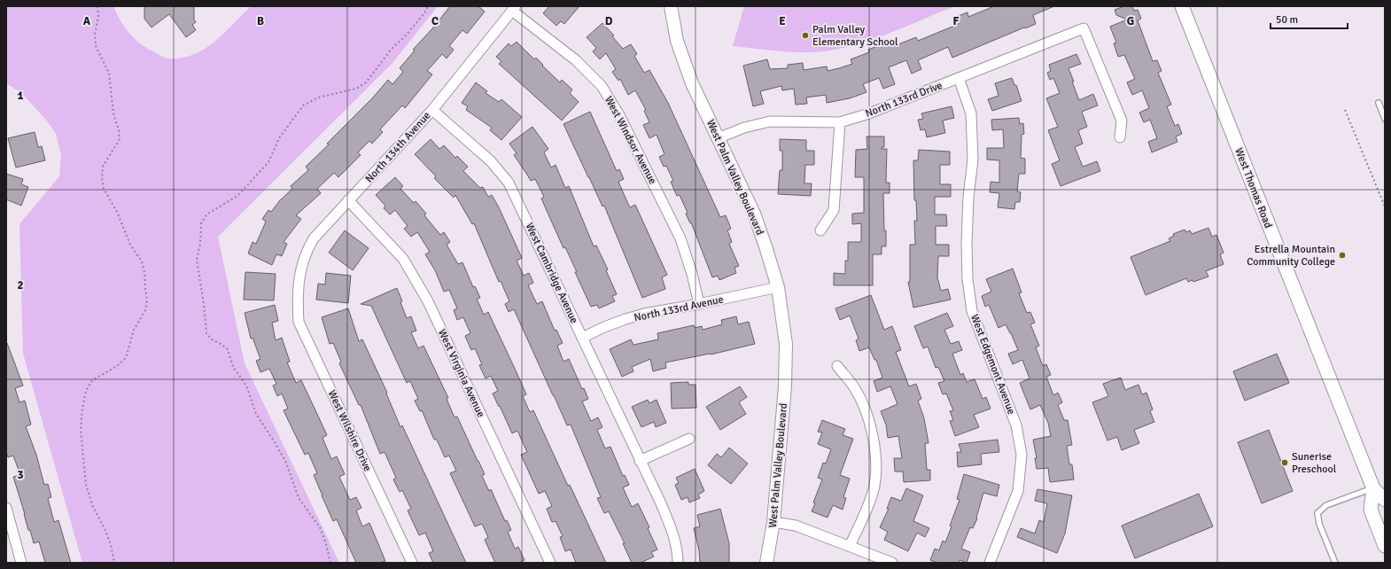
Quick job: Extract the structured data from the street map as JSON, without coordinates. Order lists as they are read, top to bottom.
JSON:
{
  "streets": {
    "main road": ["West Thomas Road"],
    "street": [
      "North 133rd Drive",
      "West Windsor Avenue",
      "North 134th Avenue",
      "West Palm Valley Boulevard",
      "West Cambridge Avenue",
      "North 133rd Avenue",
      "West Edgemont Avenue",
      "West Virginia Avenue",
      "West Wilshire Drive"
    ]
  },
  "crossings": [
    ["North 133rd Drive", "West Palm Valley Boulevard"],
    ["North 133rd Drive", "West Edgemont Avenue"],
    ["West Windsor Avenue", "North 134th Avenue"],
    ["West Windsor Avenue", "North 133rd Avenue"],
    ["North 134th Avenue", "West Cambridge Avenue"],
    ["North 134th Avenue", "West Virginia Avenue"],
    ["North 134th Avenue", "West Wilshire Drive"],
    ["West Palm Valley Boulevard", "North 133rd Avenue"],
    ["West Cambridge Avenue", "North 133rd Avenue"]
  ],
  "places": ["Palm Valley Elementary School", "Estrella Mountain Community College", "Sunerise Preschool"],
  "scale_bar": "50 m",
  "grid": {
    "columns": [
      "A",
      "B",
      "C",
      "D",
      "E",
      "F",
      "G"
    ],
    "rows": ["1", "2", "3"]
  }
}
